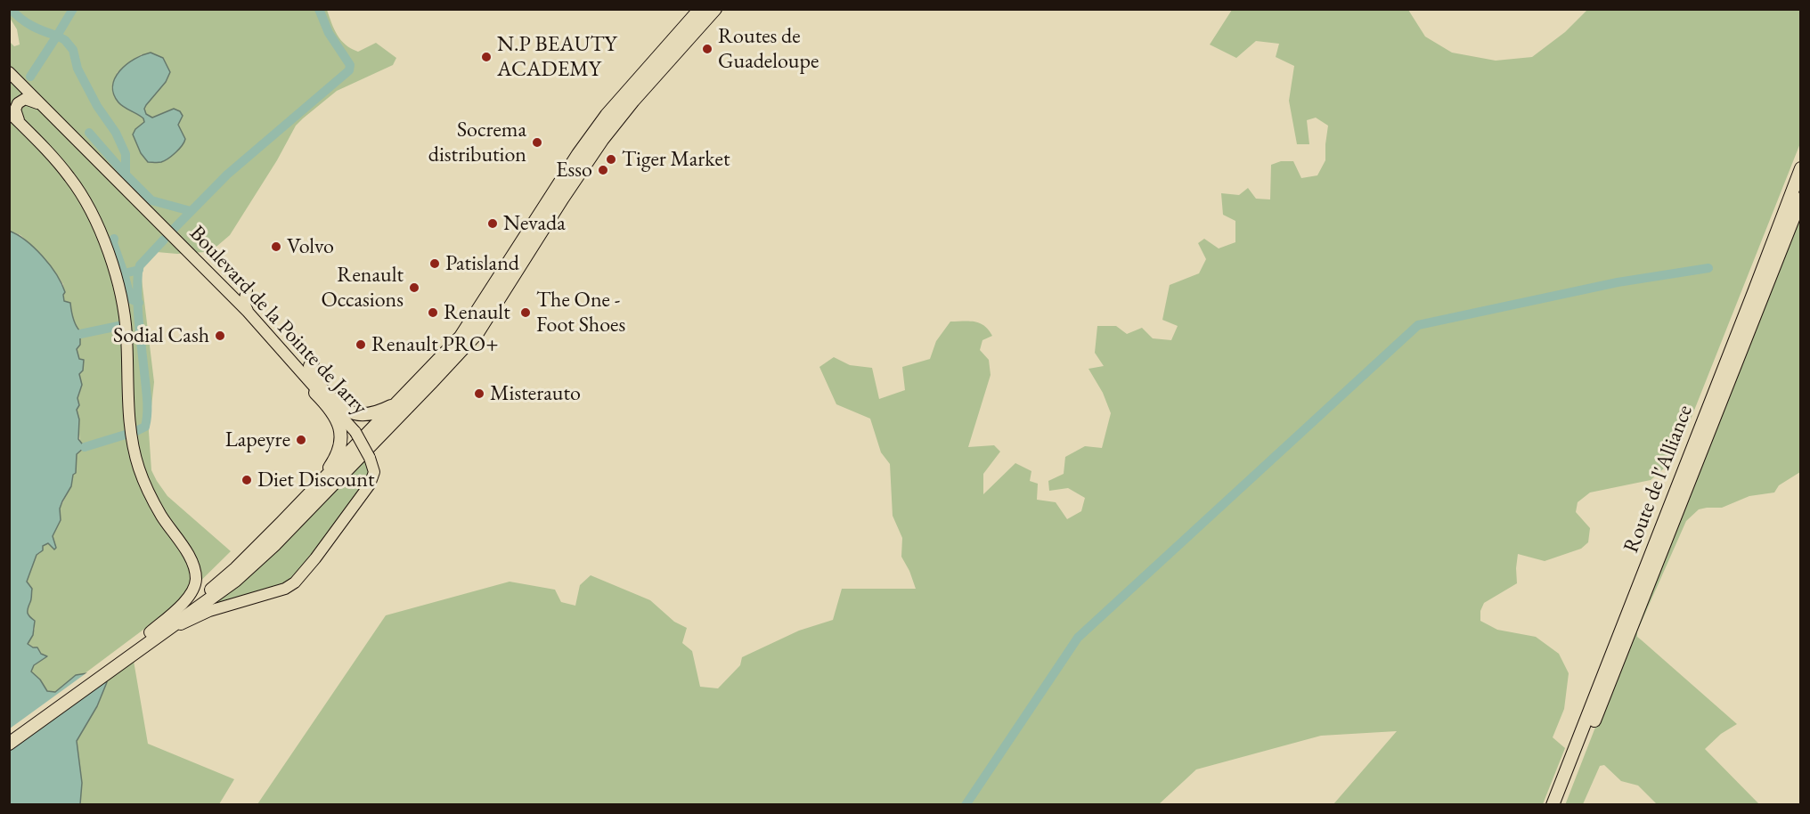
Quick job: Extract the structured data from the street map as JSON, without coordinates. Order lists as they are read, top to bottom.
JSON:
{
  "streets": {
    "highway": ["Route de l'Alliance"],
    "main road": ["Boulevard de la Pointe de Jarry"]
  },
  "places": [
    "Routes de Guadeloupe",
    "N.P BEAUTY ACADEMY",
    "Socrema distribution",
    "Tiger Market",
    "Esso",
    "Nevada",
    "Volvo",
    "Patisland",
    "Renault Occasions",
    "Renault",
    "The One - Foot Shoes",
    "Sodial Cash",
    "Renault PRO+",
    "Misterauto",
    "Lapeyre",
    "Diet Discount"
  ]
}
